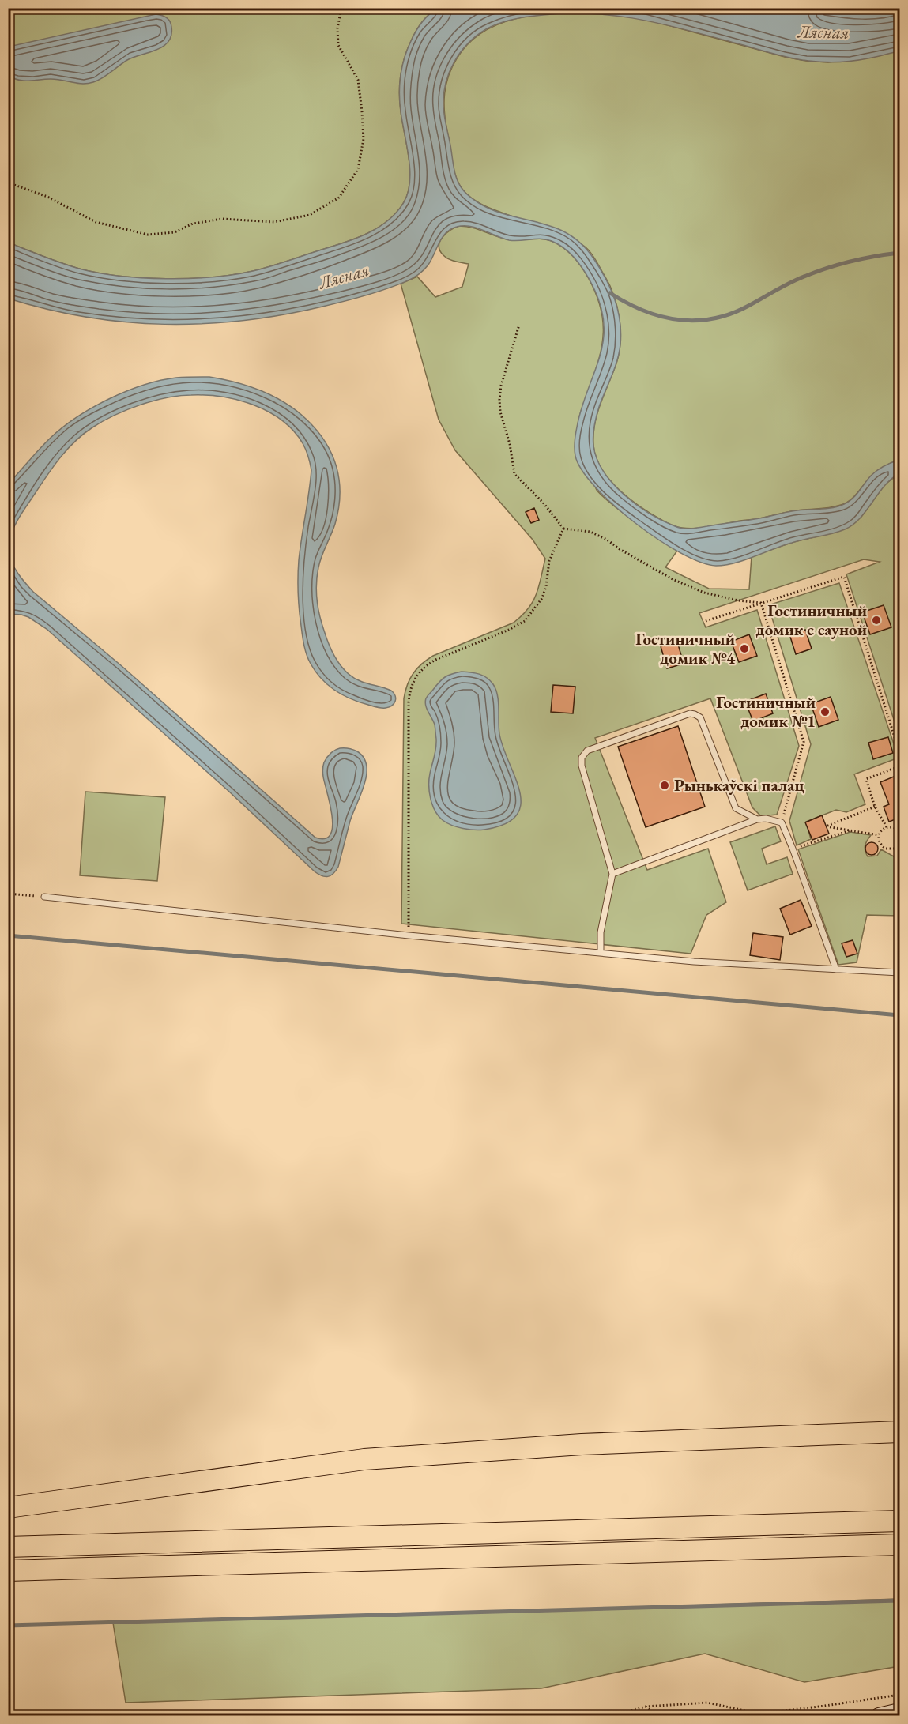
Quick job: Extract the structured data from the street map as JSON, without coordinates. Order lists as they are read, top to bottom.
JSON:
{
  "water": ["Лясная"],
  "places": [
    "Гостиничный домик с сауной",
    "Гостиничный домик №4",
    "Гостиничный домик №1",
    "Рынькаўскi палац"
  ]
}
